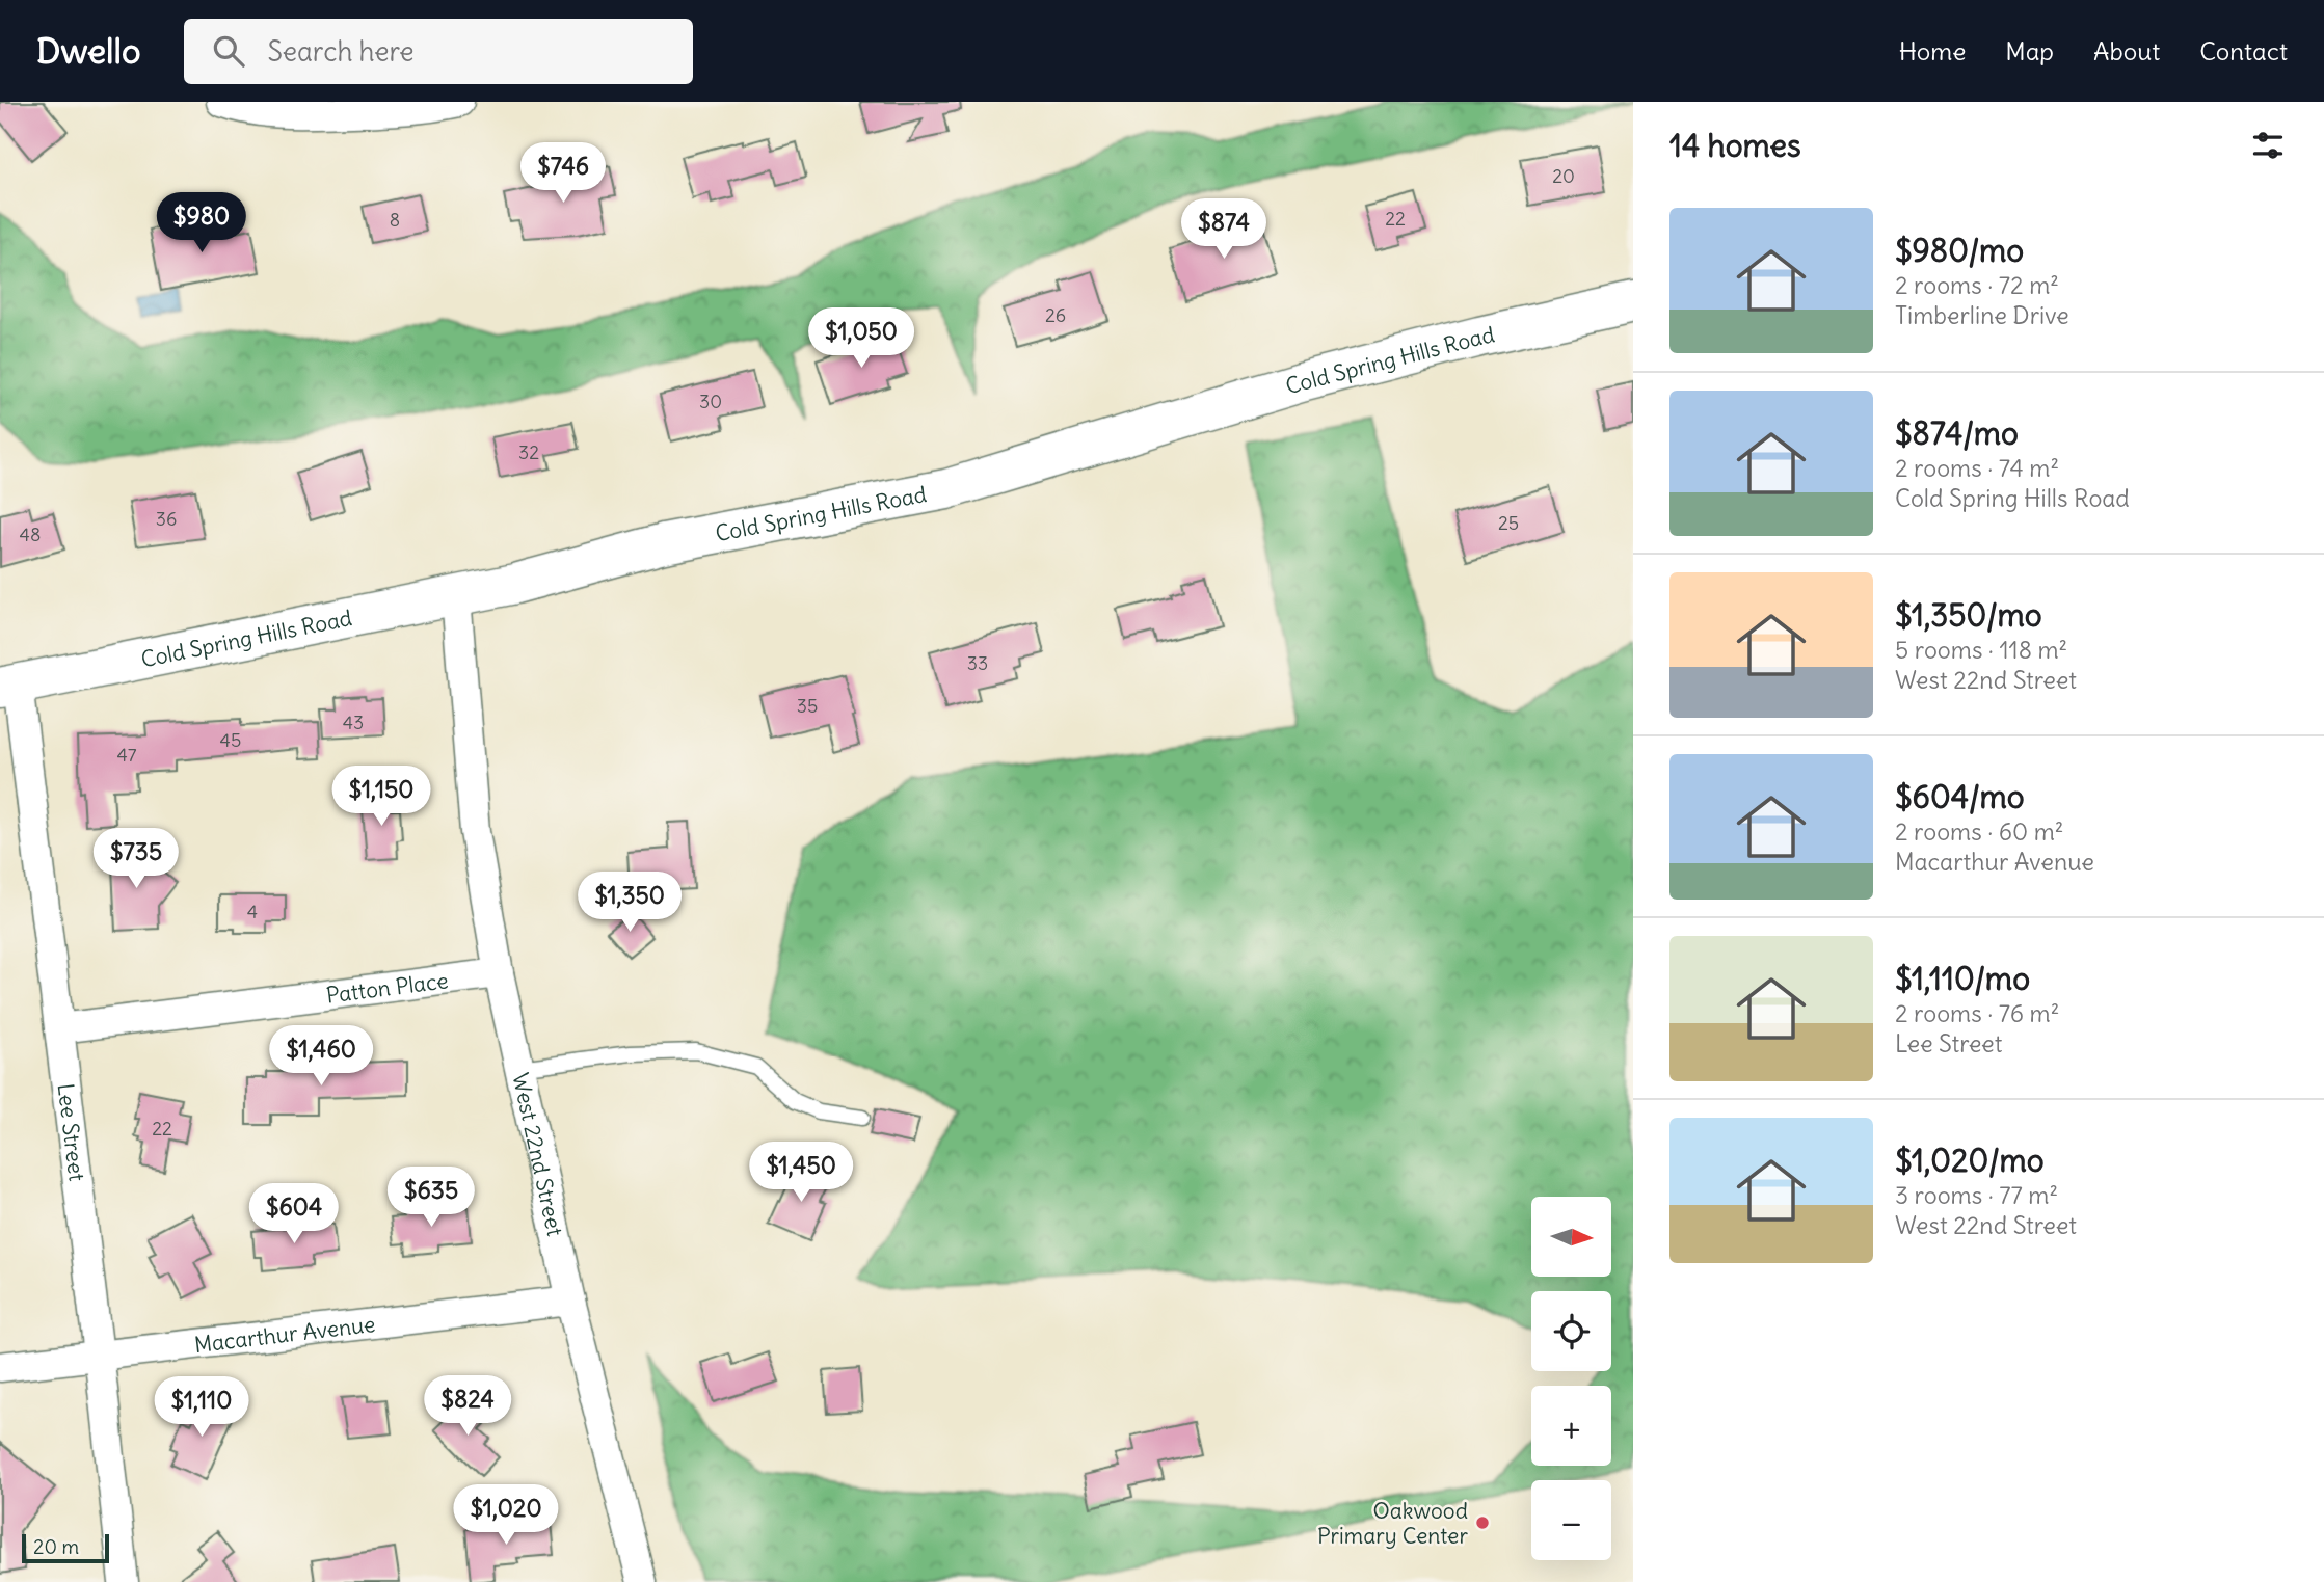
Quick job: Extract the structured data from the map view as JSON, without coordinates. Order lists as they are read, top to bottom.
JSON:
{
  "streets": {
    "street": [
      "Cold Spring Hills Road",
      "Patton Place",
      "Lee Street",
      "West 22nd Street",
      "Macarthur Avenue"
    ]
  },
  "crossings": [
    ["Cold Spring Hills Road", "Lee Street"],
    ["Cold Spring Hills Road", "West 22nd Street"],
    ["Patton Place", "Lee Street"],
    ["Patton Place", "West 22nd Street"],
    ["Lee Street", "Macarthur Avenue"],
    ["West 22nd Street", "Macarthur Avenue"]
  ],
  "places": ["Oakwood Primary Center"],
  "house_numbers": [
    "20",
    "22",
    "8",
    "26",
    "30",
    "32",
    "36",
    "25",
    "48",
    "33",
    "35",
    "43",
    "45",
    "47",
    "4",
    "22"
  ],
  "scale_bar": "20 m",
  "north": "right",
  "page": {
    "header": "Dwello",
    "search": "Search here",
    "nav": [
      "Home",
      "Map",
      "About",
      "Contact"
    ],
    "heading": "14 homes",
    "price": [
      "$746",
      "$980",
      "$874",
      "$1,050",
      "$1,150",
      "$735",
      "$1,350",
      "$1,460",
      "$1,450",
      "$635",
      "$604",
      "$824",
      "$1,110",
      "$1,020"
    ],
    "list": [
      {
        "name": "$980/mo",
        "note": "2 rooms · 72 m² · Timberline Drive"
      },
      {
        "name": "$874/mo",
        "note": "2 rooms · 74 m² · Cold Spring Hills Road"
      },
      {
        "name": "$1,350/mo",
        "note": "5 rooms · 118 m² · West 22nd Street"
      },
      {
        "name": "$604/mo",
        "note": "2 rooms · 60 m² · Macarthur Avenue"
      },
      {
        "name": "$1,110/mo",
        "note": "2 rooms · 76 m² · Lee Street"
      },
      {
        "name": "$1,020/mo",
        "note": "3 rooms · 77 m² · West 22nd Street"
      }
    ],
    "map_buttons": ["+", "−"],
    "scale": "20 m"
  }
}
